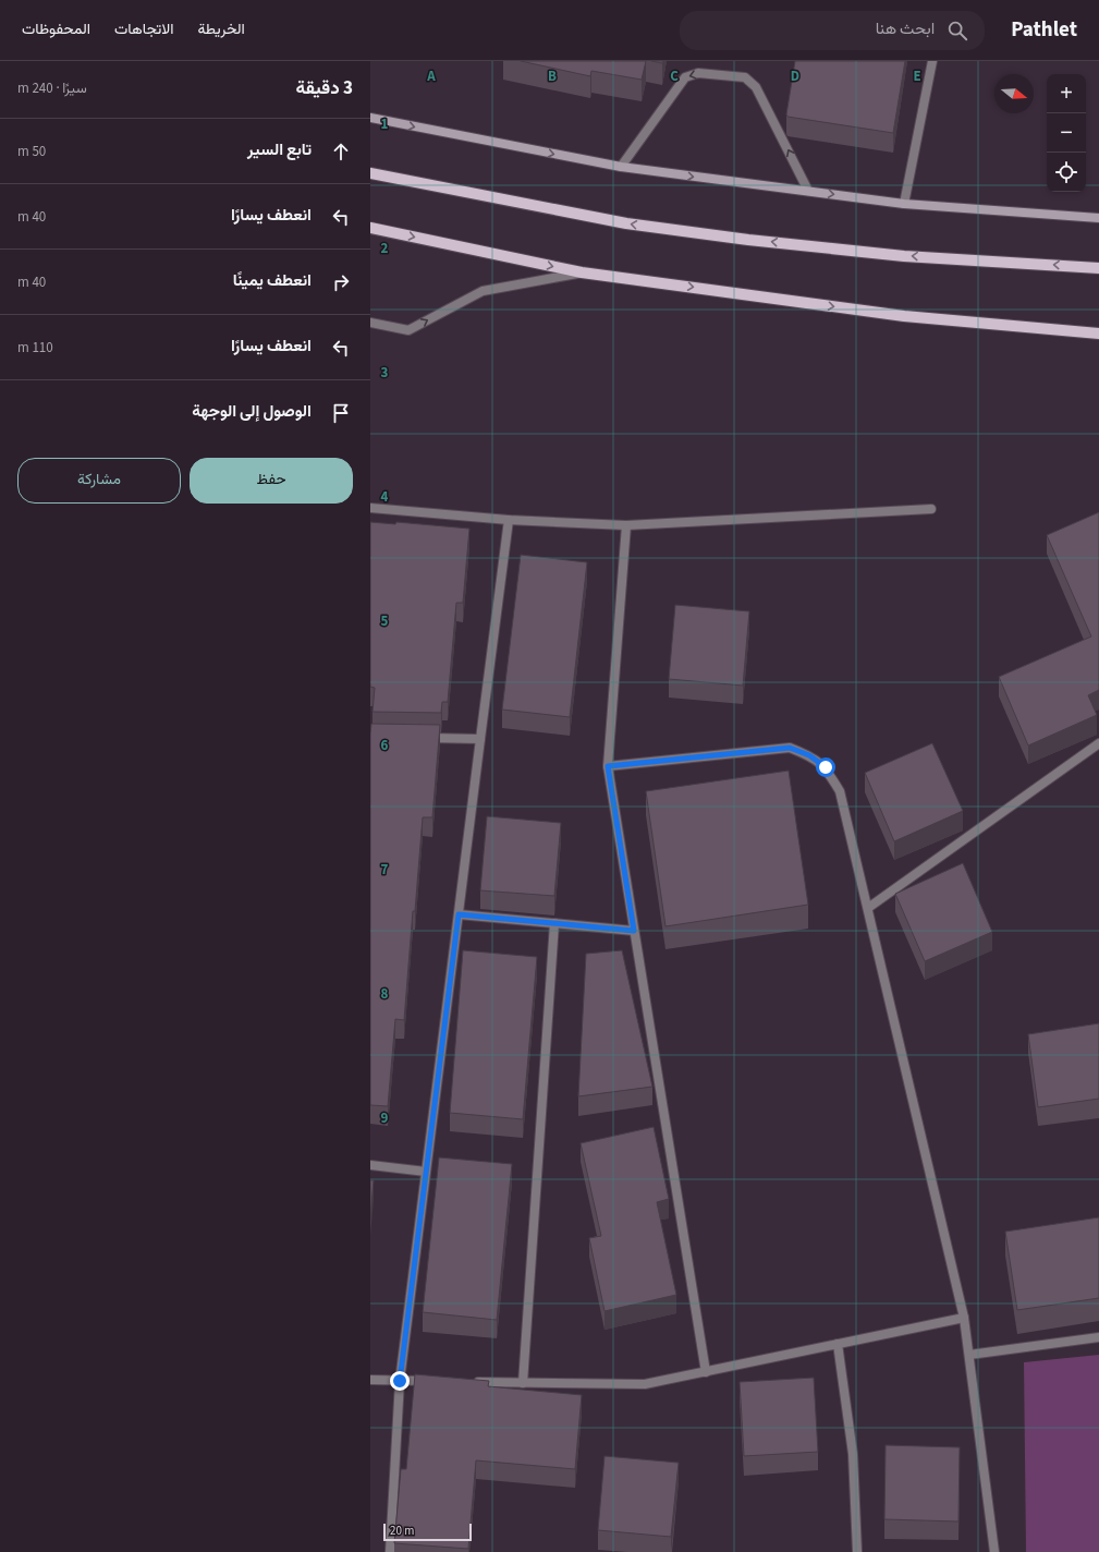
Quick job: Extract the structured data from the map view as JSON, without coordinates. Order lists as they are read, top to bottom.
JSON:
{
  "scale_bar": "20 m",
  "north": "right",
  "page": {
    "header": "Pathlet",
    "search": "ابحث هنا",
    "nav": ["الخريطة", "الاتجاهات", "المحفوظات"],
    "heading": ["3 دقيقة", "سيرًا · 240 m"],
    "map_buttons": ["+", "−"],
    "list": [
      ["تابع السير", "50 m"],
      ["انعطف يسارًا", "40 m"],
      ["انعطف يمينًا", "40 m"],
      ["انعطف يسارًا", "110 m"],
      "الوصول إلى الوجهة"
    ],
    "buttons": ["حفظ", "مشاركة"],
    "scale": "20 m"
  },
  "grid": {
    "columns": [
      "A",
      "B",
      "C",
      "D",
      "E"
    ],
    "rows": [
      "1",
      "2",
      "3",
      "4",
      "5",
      "6",
      "7",
      "8",
      "9"
    ]
  }
}
